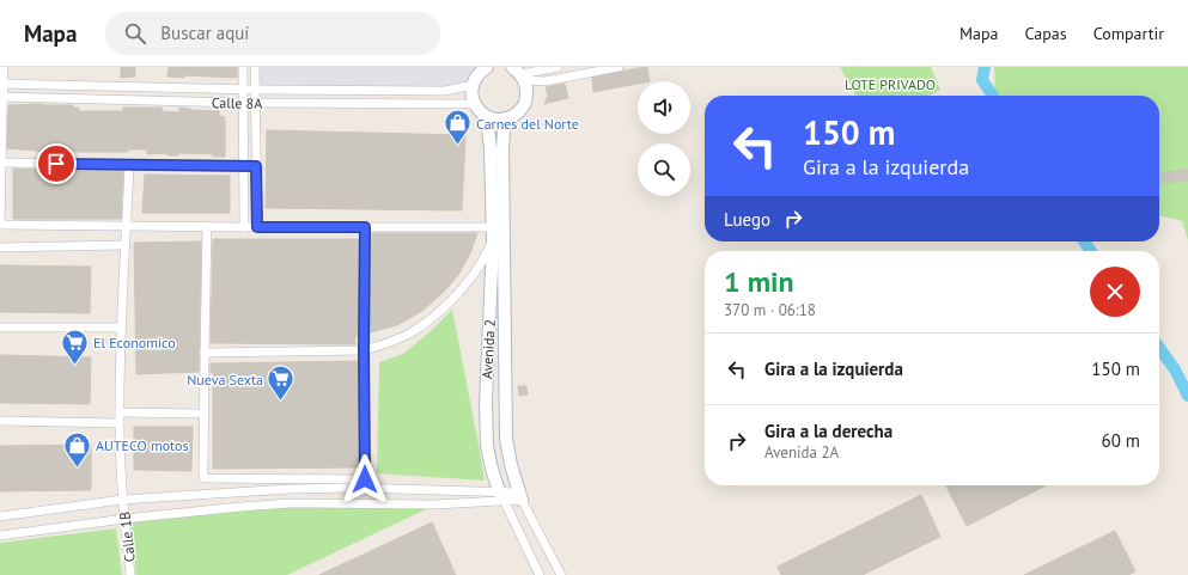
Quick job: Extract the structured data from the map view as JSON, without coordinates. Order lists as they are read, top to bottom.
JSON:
{
  "streets": {
    "street": ["Calle 8A", "Avenida 2", "Calle 1B"]
  },
  "parks": ["LOTE PRIVADO"],
  "places": {
    "shop": ["Carnes del Norte", "AUTECO motos"],
    "supermarket": ["El Economico", "Nueva Sexta"]
  },
  "page": {
    "header": "Mapa",
    "search": "Buscar aquí",
    "nav": ["Mapa", "Capas", "Compartir"],
    "turn": ["150 m", "Gira a la izquierda"],
    "then": "Luego",
    "heading": ["1 min", "370 m · 06:18"],
    "list": [
      {
        "name": "Gira a la izquierda",
        "value": "150 m"
      },
      {
        "name": "Gira a la derecha",
        "note": "Avenida 2A",
        "value": "60 m"
      }
    ]
  }
}
